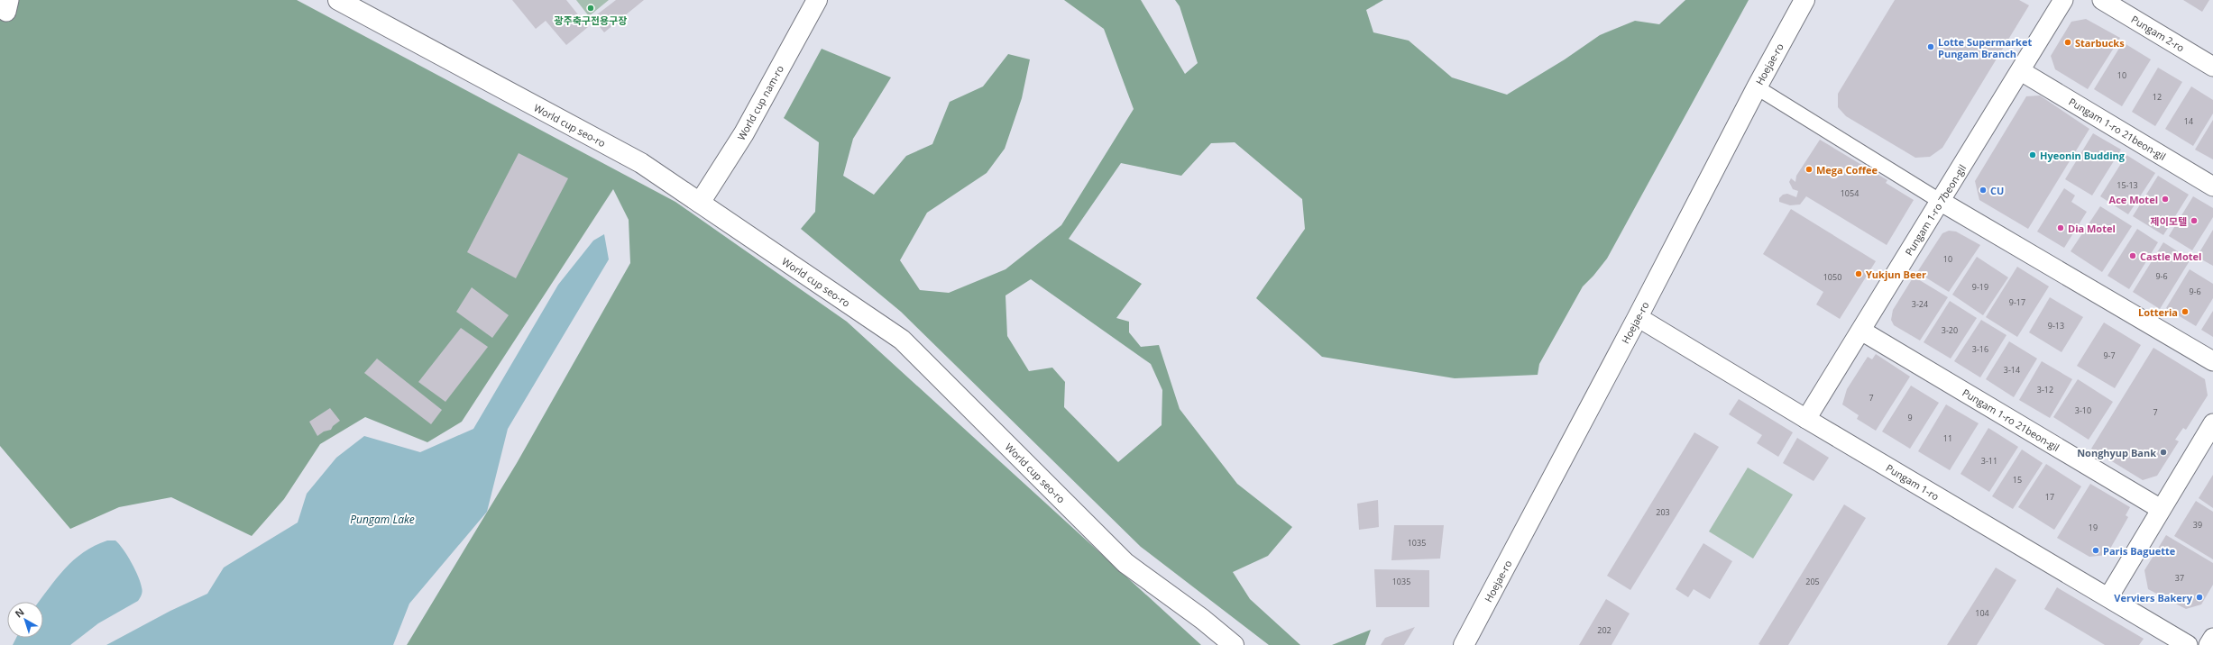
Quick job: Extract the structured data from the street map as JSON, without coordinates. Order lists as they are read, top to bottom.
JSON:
{
  "streets": {
    "street": [
      "Pungam 2-ro",
      "Hoejae-ro",
      "World cup nam-ro",
      "World cup seo-ro",
      "Pungam 1-ro 21beon-gil",
      "Pungam 1-ro 7beon-gil",
      "Pungam 1-ro"
    ]
  },
  "crossings": [
    ["Hoejae-ro", "Pungam 1-ro"],
    ["World cup nam-ro", "World cup seo-ro"],
    ["Pungam 1-ro 21beon-gil", "Pungam 1-ro 7beon-gil"],
    ["Pungam 1-ro 7beon-gil", "Pungam 1-ro"]
  ],
  "water": ["Pungam Lake"],
  "places": [
    "광주축구전용구장",
    "Starbucks",
    "Lotte Supermarket Pungam Branch",
    "Hyeonin Budding",
    "Mega Coffee",
    "CU",
    "Ace Motel",
    "제이모텔",
    "Dia Motel",
    "Castle Motel",
    "Yukjun Beer",
    "Lotteria",
    "Nonghyup Bank",
    "Paris Baguette",
    "Verviers Bakery"
  ],
  "house_numbers": [
    "10",
    "12",
    "14",
    "15-13",
    "1054",
    "10",
    "9-6",
    "1050",
    "9-19",
    "9-6",
    "9-17",
    "3-24",
    "9-13",
    "3-20",
    "3-16",
    "9-7",
    "3-14",
    "3-12",
    "7",
    "3-10",
    "7",
    "9",
    "11",
    "3-11",
    "15",
    "17",
    "203",
    "39",
    "19",
    "1035",
    "37",
    "1035",
    "205",
    "104",
    "202"
  ],
  "north": "top left"
}
